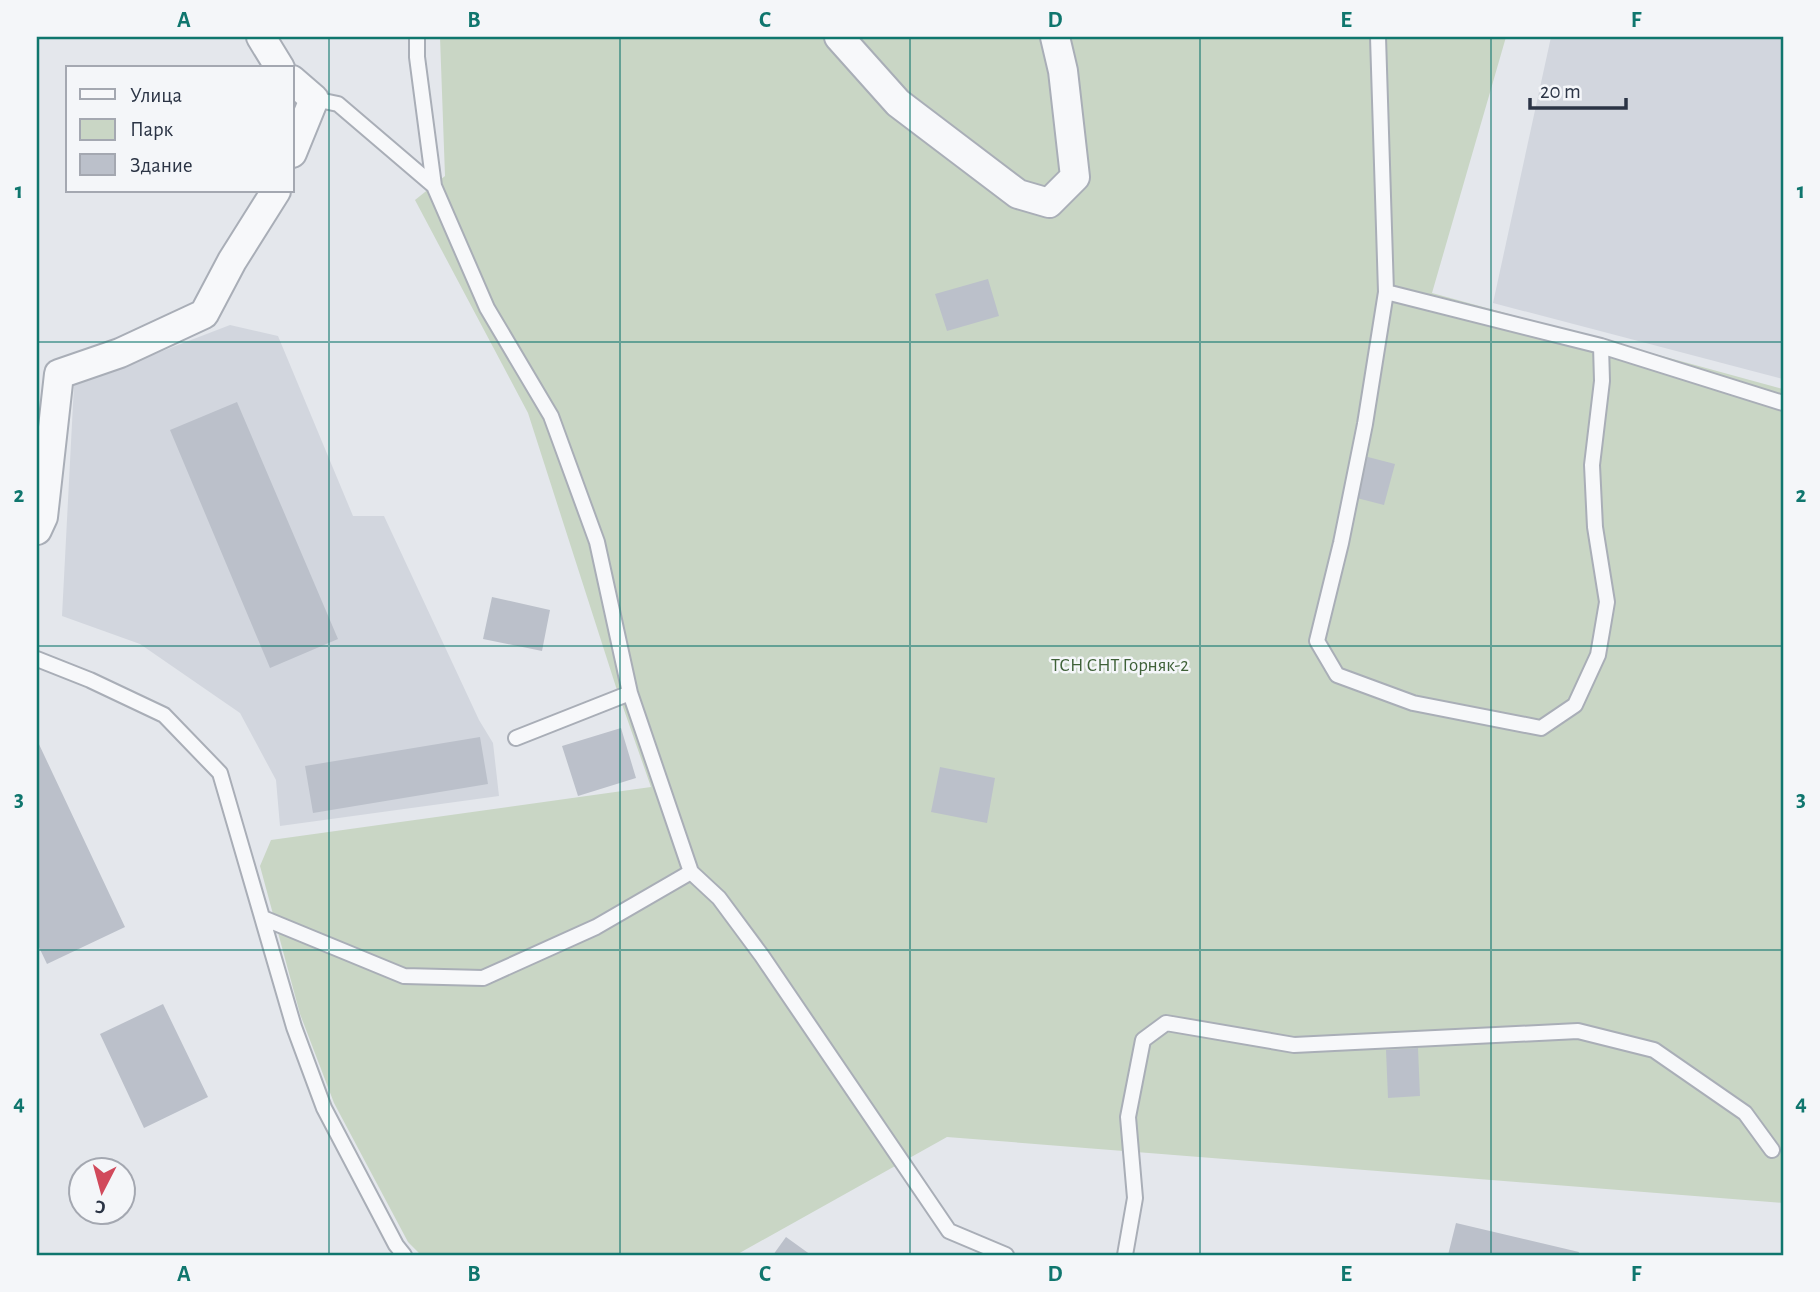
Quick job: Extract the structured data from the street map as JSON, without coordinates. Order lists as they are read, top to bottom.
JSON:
{
  "parks": ["ТСН СНТ Горняк-2"],
  "legend": ["Улица", "Парк", "Здание"],
  "scale_bar": "20 m",
  "north": "bottom",
  "grid": {
    "columns": [
      "A",
      "B",
      "C",
      "D",
      "E",
      "F"
    ],
    "rows": [
      "1",
      "2",
      "3",
      "4"
    ]
  }
}
